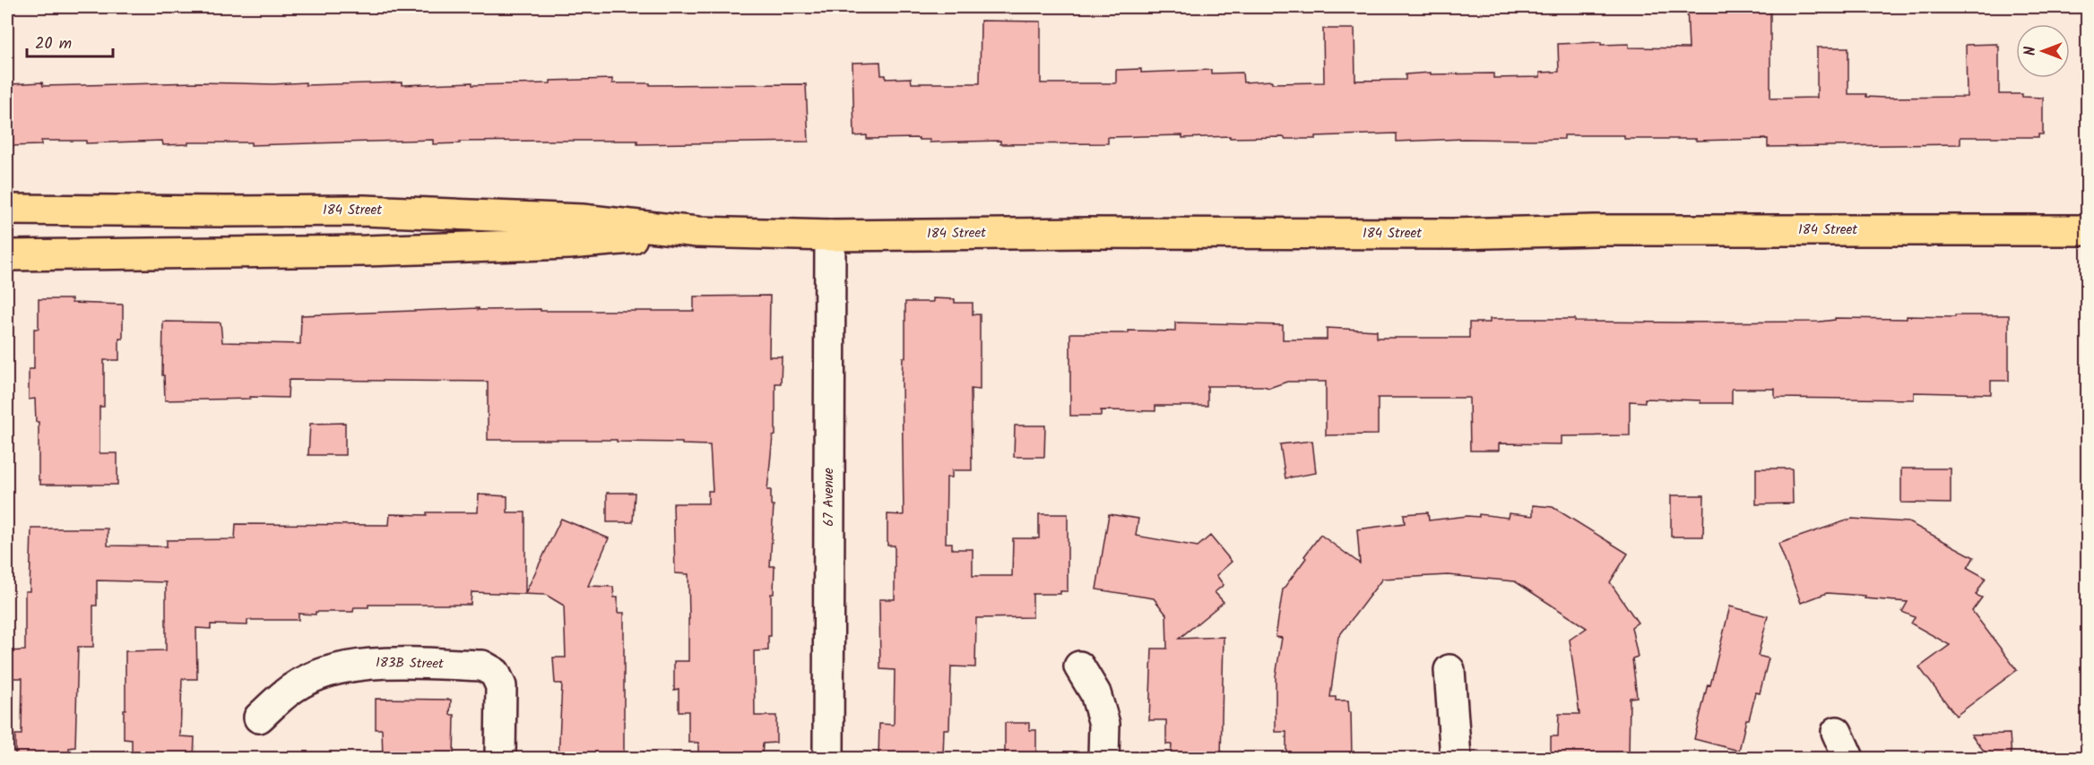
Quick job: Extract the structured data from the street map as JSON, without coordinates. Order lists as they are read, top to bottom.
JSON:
{
  "streets": {
    "main road": ["184 Street"],
    "street": ["67 Avenue", "183B Street"]
  },
  "crossings": [
    ["184 Street", "67 Avenue"]
  ],
  "scale_bar": "20 m",
  "north": "left"
}
